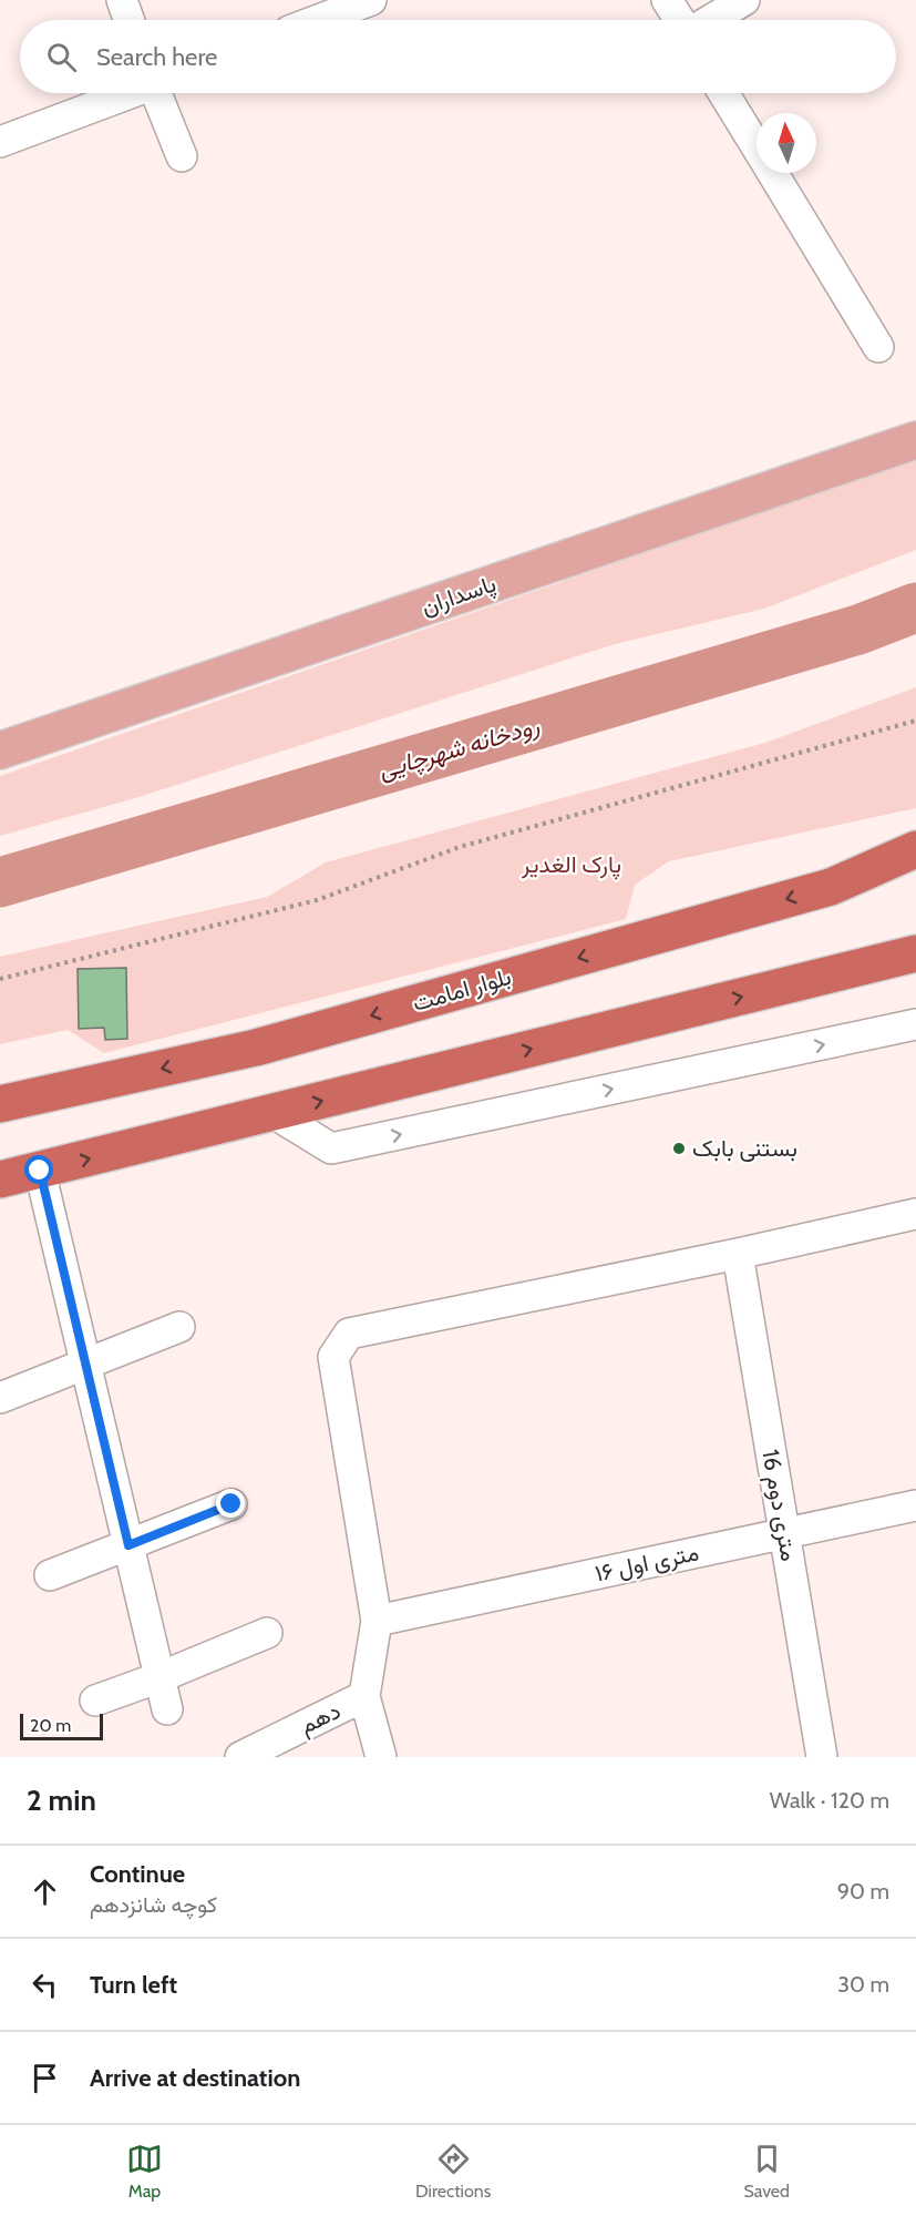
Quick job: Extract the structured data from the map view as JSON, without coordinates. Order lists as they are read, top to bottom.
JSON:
{
  "streets": {
    "highway": ["بلوار امامت"],
    "main road": ["پاسداران"],
    "street": ["16 متری دوم", "۱۶ متری اول", "دهم"]
  },
  "crossings": [
    ["16 متری دوم", "۱۶ متری اول"]
  ],
  "water": ["رودخانه شهرچایی"],
  "parks": ["پارک الغدیر"],
  "places": ["بستنی بابک"],
  "scale_bar": "20 m",
  "north": "top",
  "page": {
    "search": "Search here",
    "scale": "20 m",
    "heading": ["2 min", "Walk · 120 m"],
    "list": [
      ["Continue", "کوچه شانزدهم", "90 m"],
      ["Turn left", "30 m"],
      "Arrive at destination"
    ],
    "nav": ["Map", "Directions", "Saved"]
  }
}
